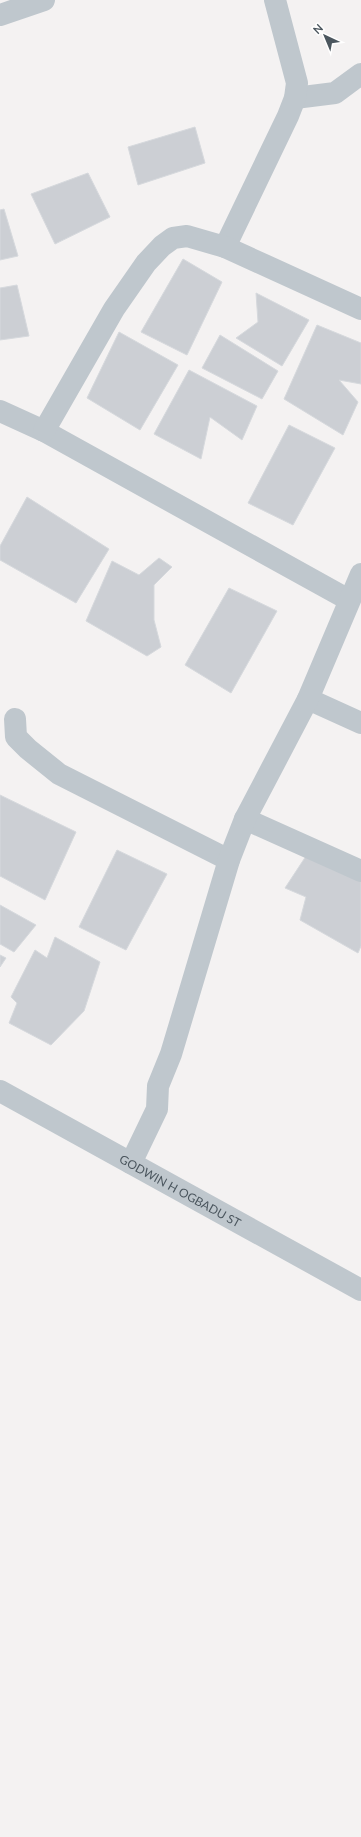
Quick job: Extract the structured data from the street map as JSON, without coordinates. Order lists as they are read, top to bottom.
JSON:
{
  "streets": {
    "street": ["GODWIN H OGBADU ST"]
  },
  "north": "top left"
}
